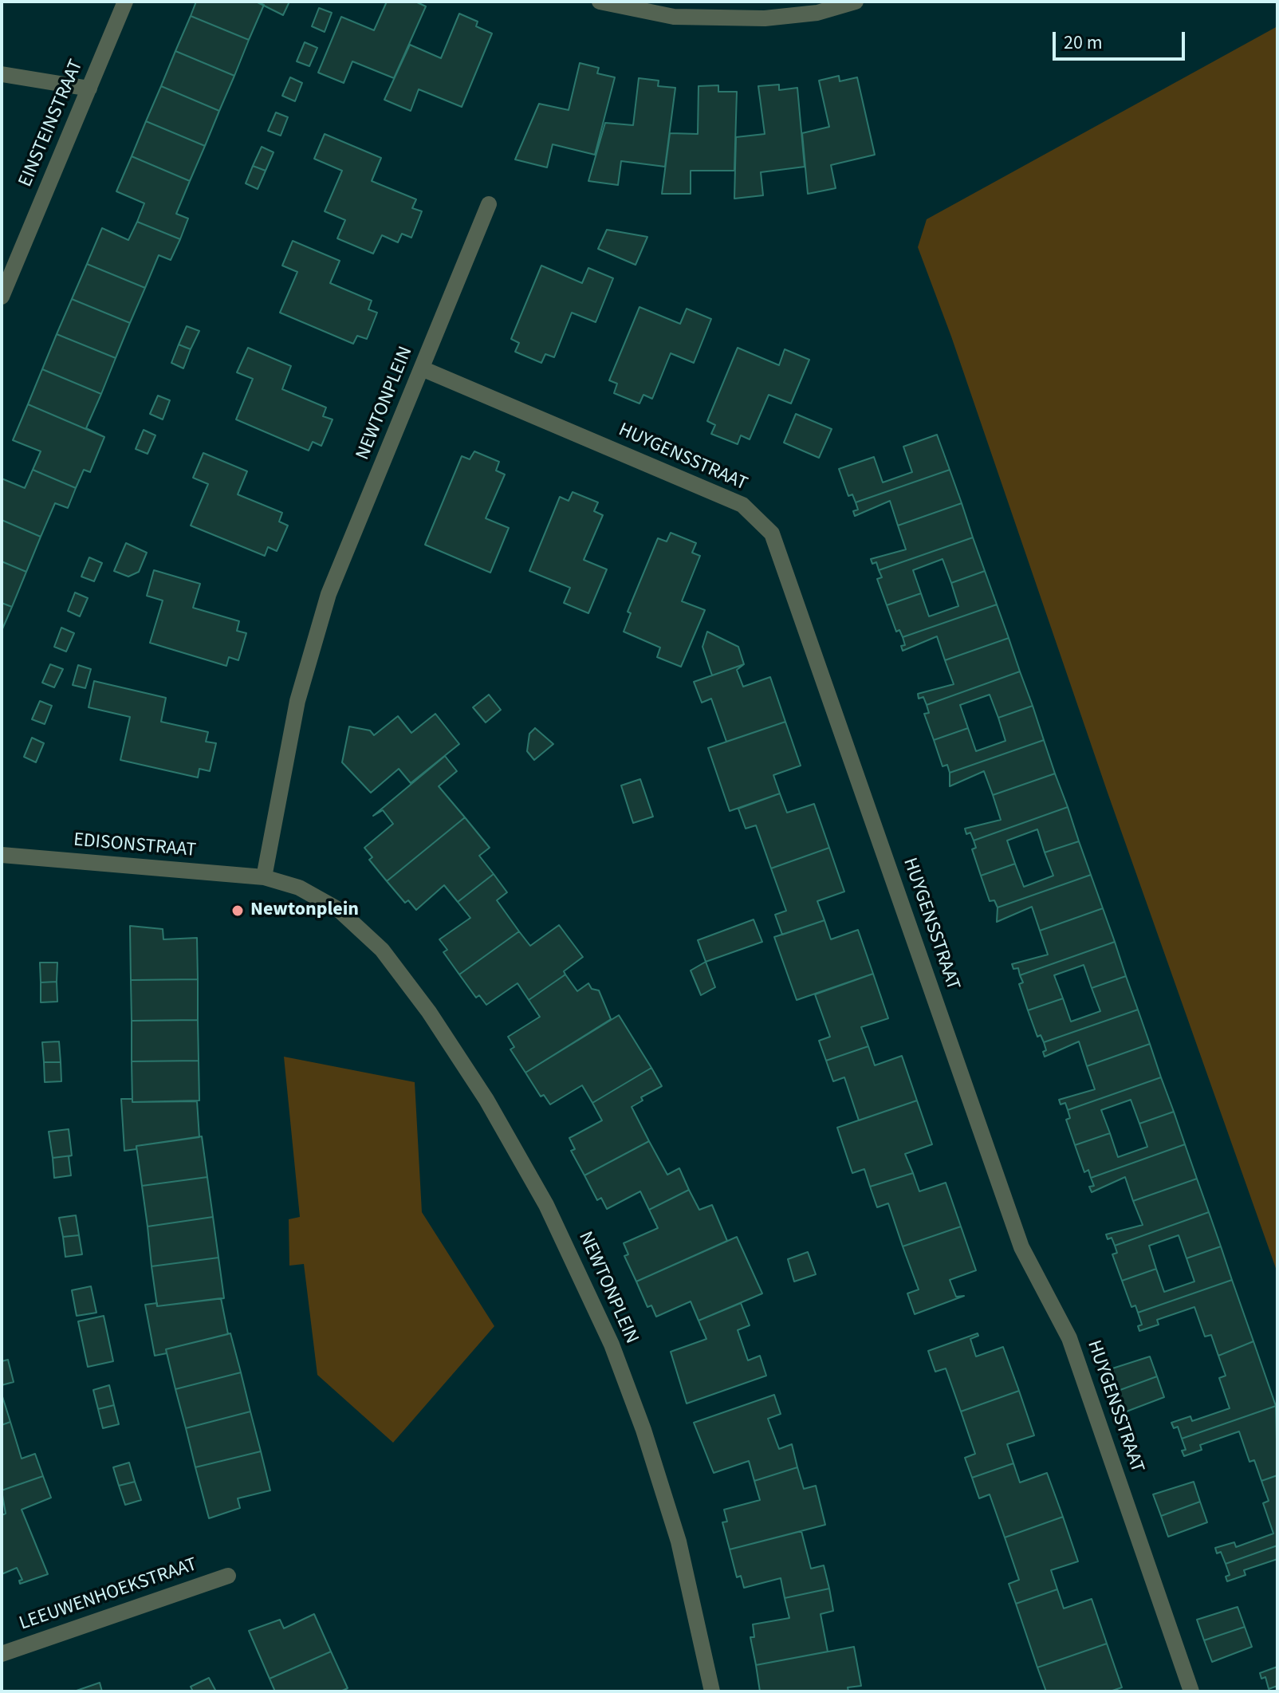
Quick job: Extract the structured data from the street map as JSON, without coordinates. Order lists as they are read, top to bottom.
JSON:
{
  "streets": {
    "street": [
      "EINSTEINSTRAAT",
      "NEWTONPLEIN",
      "HUYGENSSTRAAT",
      "EDISONSTRAAT",
      "LEEUWENHOEKSTRAAT"
    ]
  },
  "crossings": [
    ["NEWTONPLEIN", "HUYGENSSTRAAT"],
    ["NEWTONPLEIN", "EDISONSTRAAT"]
  ],
  "places": ["Newtonplein"],
  "scale_bar": "20 m"
}
